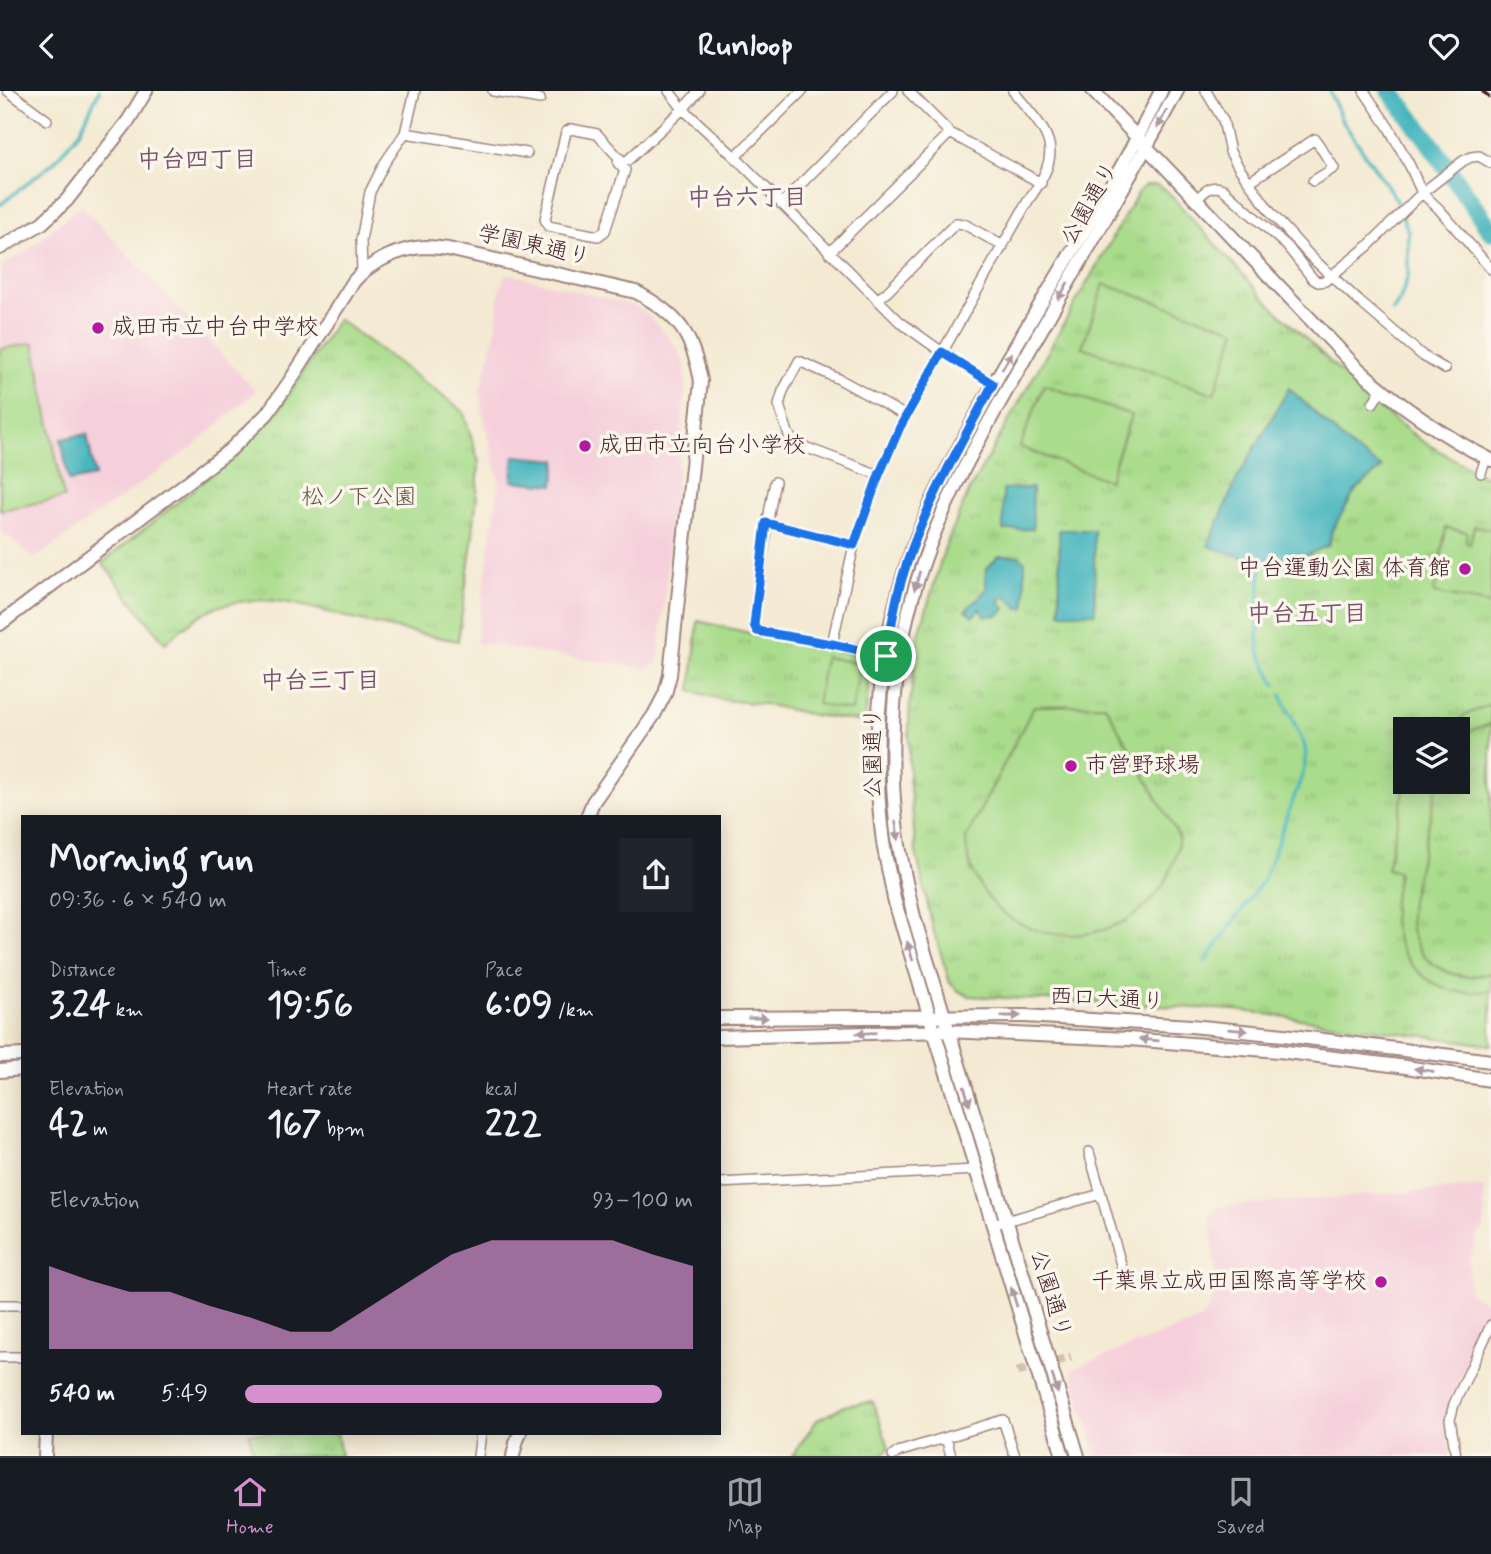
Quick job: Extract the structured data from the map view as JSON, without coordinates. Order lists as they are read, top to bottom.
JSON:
{
  "streets": {
    "street": ["公園通り", "学園東通り", "西口大通り"]
  },
  "crossings": [
    ["公園通り", "西口大通り"]
  ],
  "districts": [
    "中台四丁目",
    "中台六丁目",
    "中台五丁目",
    "中台三丁目"
  ],
  "parks": ["松ノ下公園"],
  "places": [
    "成田市立中台中学校",
    "成田市立向台小学校",
    "中台運動公園 体育館",
    "市営野球場",
    "千葉県立成田国際高等学校"
  ],
  "page": {
    "header": "Runloop",
    "heading": ["Morning run", "09:36 · 6 × 540 m"],
    "stats": [
      ["Distance", "3.24 km"],
      ["Time", "19:56"],
      ["Pace", "6:09 /km"],
      ["Elevation", "42 m"],
      ["Heart rate", "167 bpm"],
      ["kcal", "222"]
    ],
    "chart": ["Elevation", "93–100 m"],
    "list": [
      {
        "name": "540 m",
        "note": "5:49"
      }
    ],
    "tabs": ["Home", "Map", "Saved"]
  }
}
